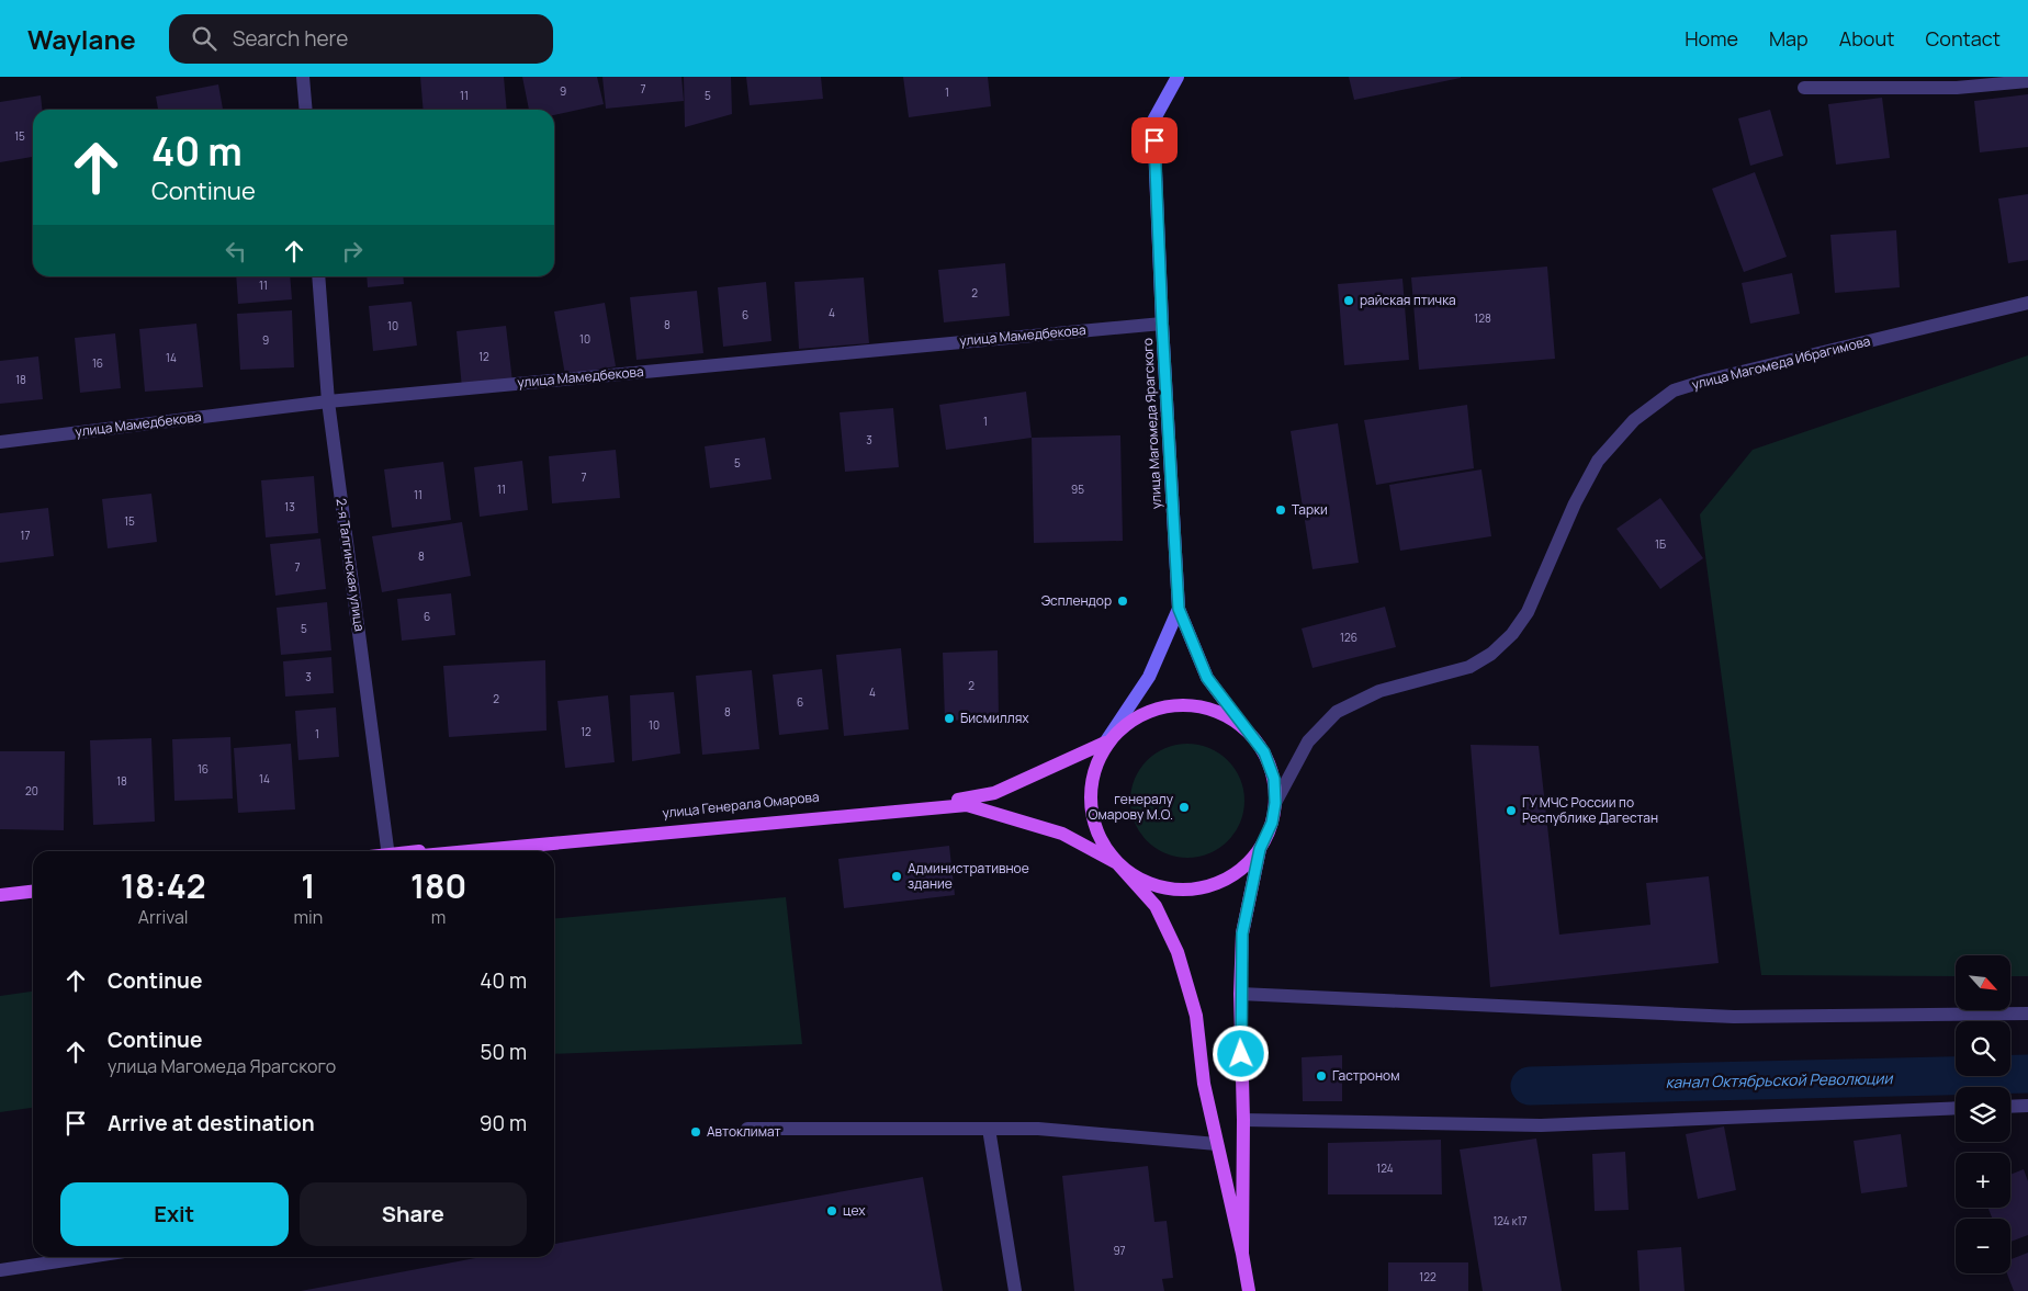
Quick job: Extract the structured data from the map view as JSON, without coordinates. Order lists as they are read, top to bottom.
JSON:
{
  "streets": {
    "main road": ["улица Генерала Омарова"],
    "street": [
      "улица Мамедбекова",
      "улица Магомеда Ибрагимова",
      "улица Магомеда Ярагского",
      "2-я Талгинская улица"
    ]
  },
  "crossings": [
    ["улица Мамедбекова", "улица Магомеда Ярагского"],
    ["улица Мамедбекова", "2-я Талгинская улица"],
    ["улица Магомеда Ибрагимова", "улица Генерала Омарова"]
  ],
  "water": ["канал Октябрьской Революции"],
  "places": [
    "райская птичка",
    "Тарки",
    "Эсплендор",
    "Бисмиллях",
    "генералу Омарову М.О.",
    "ГУ МЧС России по Республике Дагестан",
    "Административное здание",
    "Гастроном",
    "Автоклимат",
    "цех"
  ],
  "house_numbers": [
    "7",
    "9",
    "1",
    "11",
    "5",
    "15",
    "11",
    "2",
    "4",
    "6",
    "128",
    "8",
    "10",
    "10",
    "9",
    "12",
    "14",
    "16",
    "18",
    "1",
    "3",
    "5",
    "7",
    "11",
    "95",
    "11",
    "13",
    "15",
    "17",
    "1Б",
    "8",
    "7",
    "6",
    "5",
    "126",
    "3",
    "2",
    "4",
    "2",
    "6",
    "8",
    "10",
    "12",
    "1",
    "16",
    "14",
    "18",
    "20",
    "124",
    "124 к17",
    "97",
    "122"
  ],
  "north": "bottom right",
  "page": {
    "header": "Waylane",
    "search": "Search here",
    "nav": [
      "Home",
      "Map",
      "About",
      "Contact"
    ],
    "turn": ["40 m", "Continue"],
    "eta": [
      "18:42",
      "Arrival",
      "1",
      "min",
      "180",
      "m"
    ],
    "list": [
      {
        "name": "Continue",
        "value": "40 m"
      },
      {
        "name": "Continue",
        "note": "улица Магомеда Ярагского",
        "value": "50 m"
      },
      {
        "name": "Arrive at destination",
        "value": "90 m"
      }
    ],
    "map_buttons": ["+", "−"],
    "buttons": ["Exit", "Share"]
  }
}
